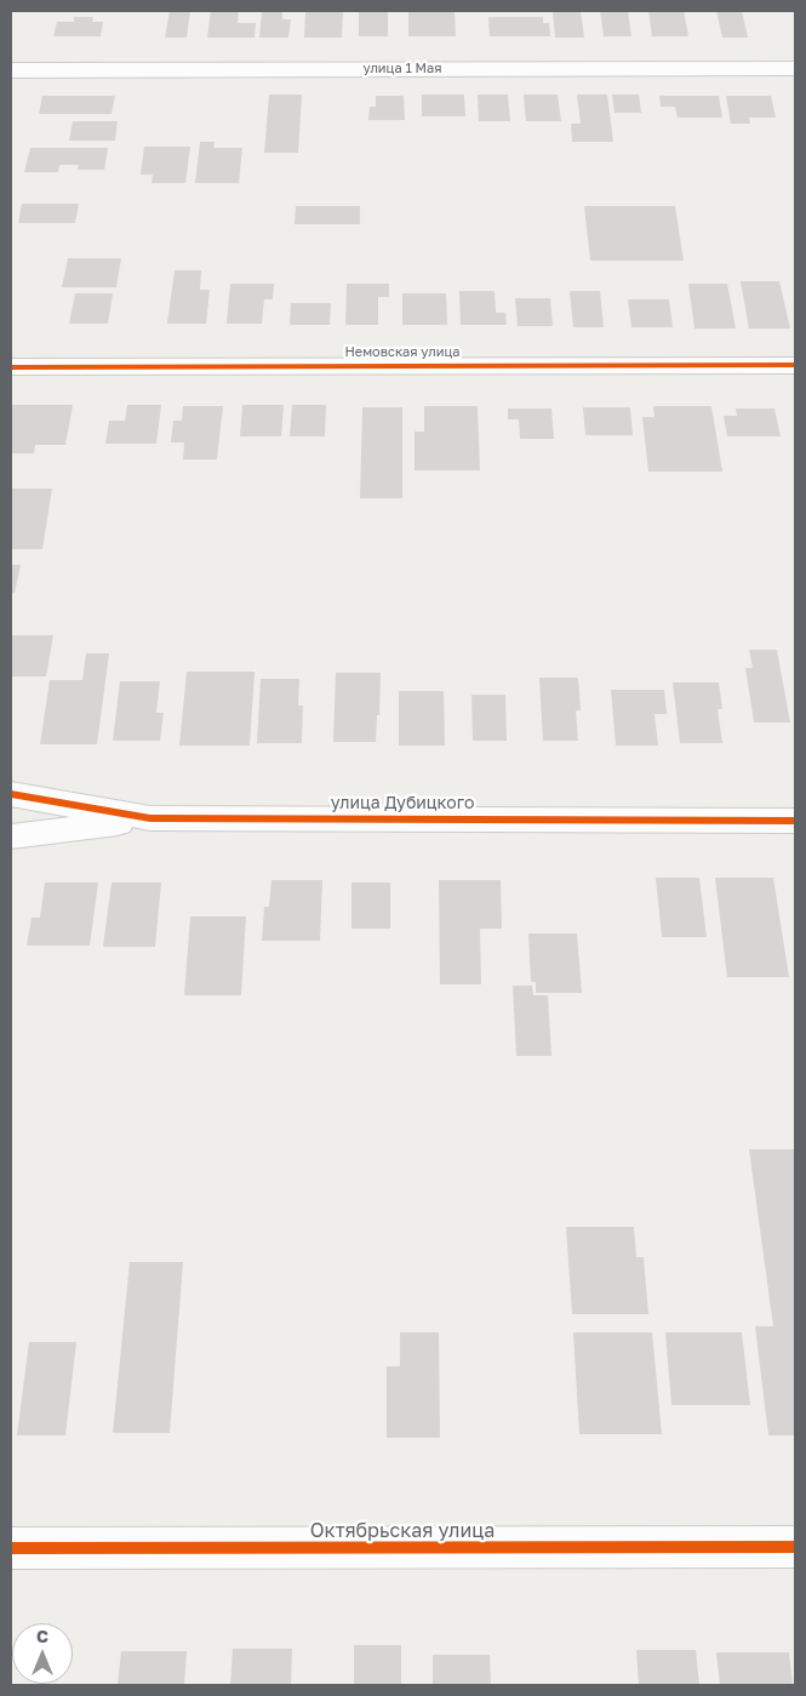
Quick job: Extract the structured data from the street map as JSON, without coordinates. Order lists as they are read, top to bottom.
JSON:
{
  "streets": {
    "street": [
      "улица 1 Мая",
      "Немовская улица",
      "улица Дубицкого",
      "Октябрьская улица"
    ]
  },
  "north": "top"
}
